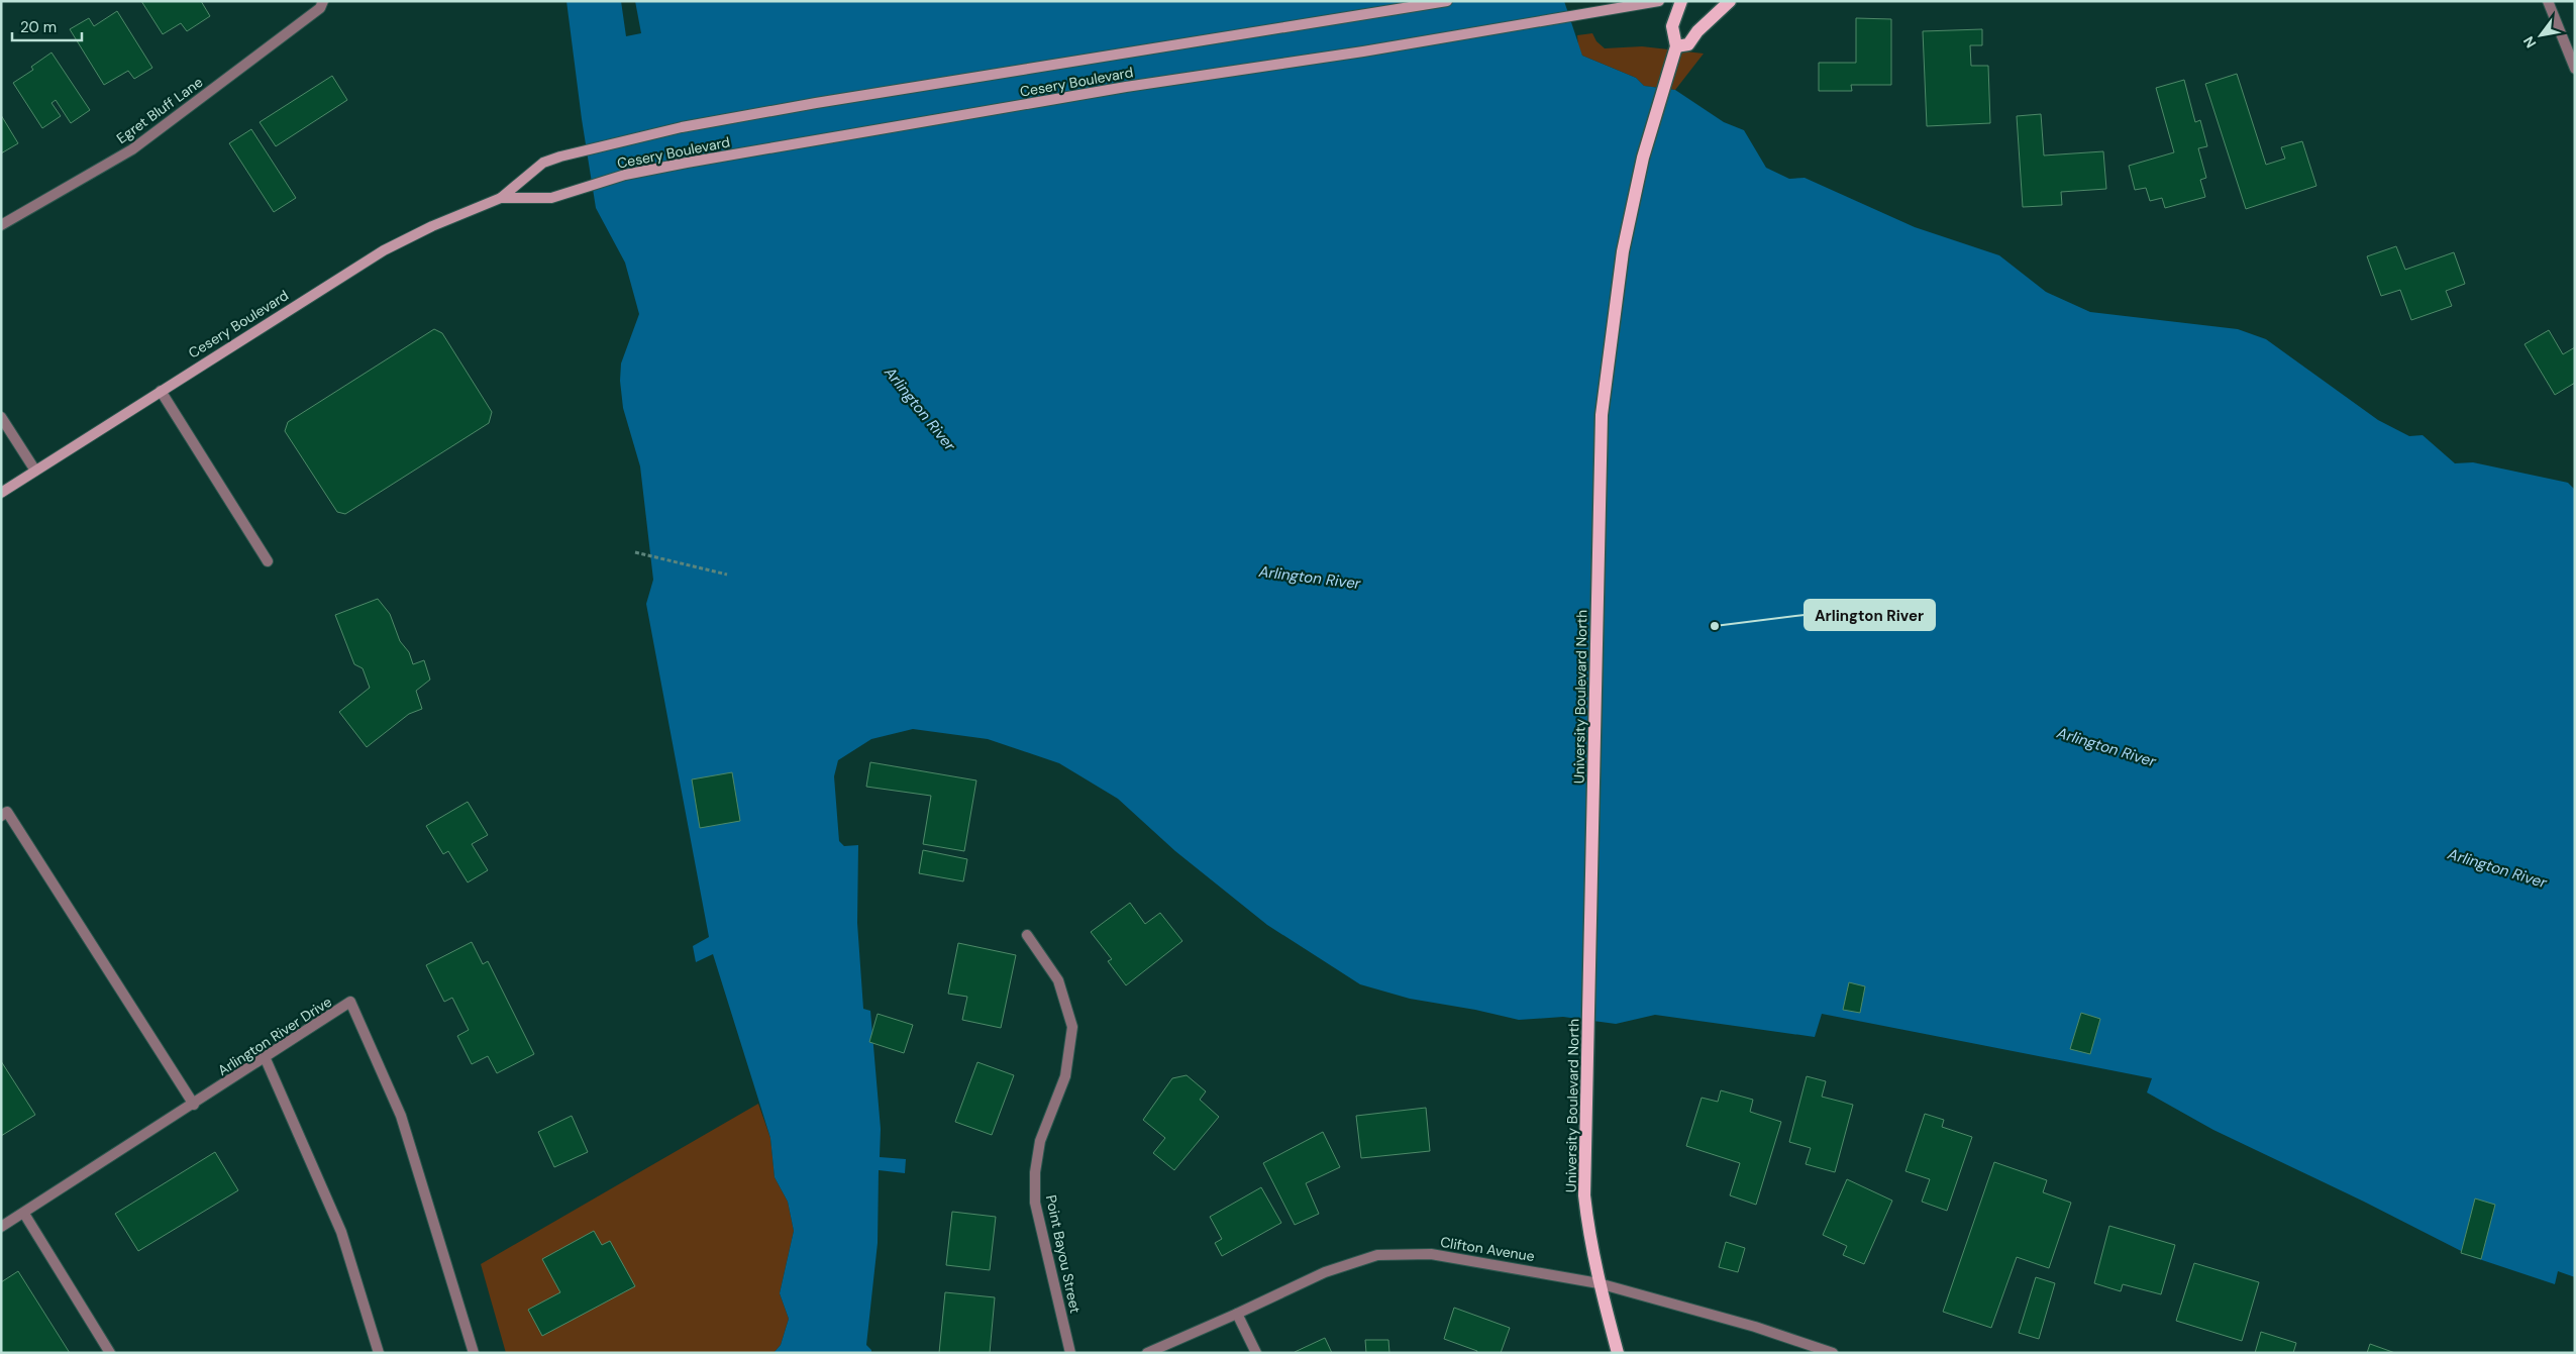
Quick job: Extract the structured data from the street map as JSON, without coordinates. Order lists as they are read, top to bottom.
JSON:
{
  "streets": {
    "main road": ["Cesery Boulevard", "University Boulevard North"],
    "street": [
      "Egret Bluff Lane",
      "Arlington River Drive",
      "Clifton Avenue",
      "Point Bayou Street"
    ]
  },
  "crossings": [
    ["University Boulevard North", "Clifton Avenue"]
  ],
  "water": ["Arlington River"],
  "places": ["Arlington River"],
  "scale_bar": "20 m",
  "north": "bottom left"
}
